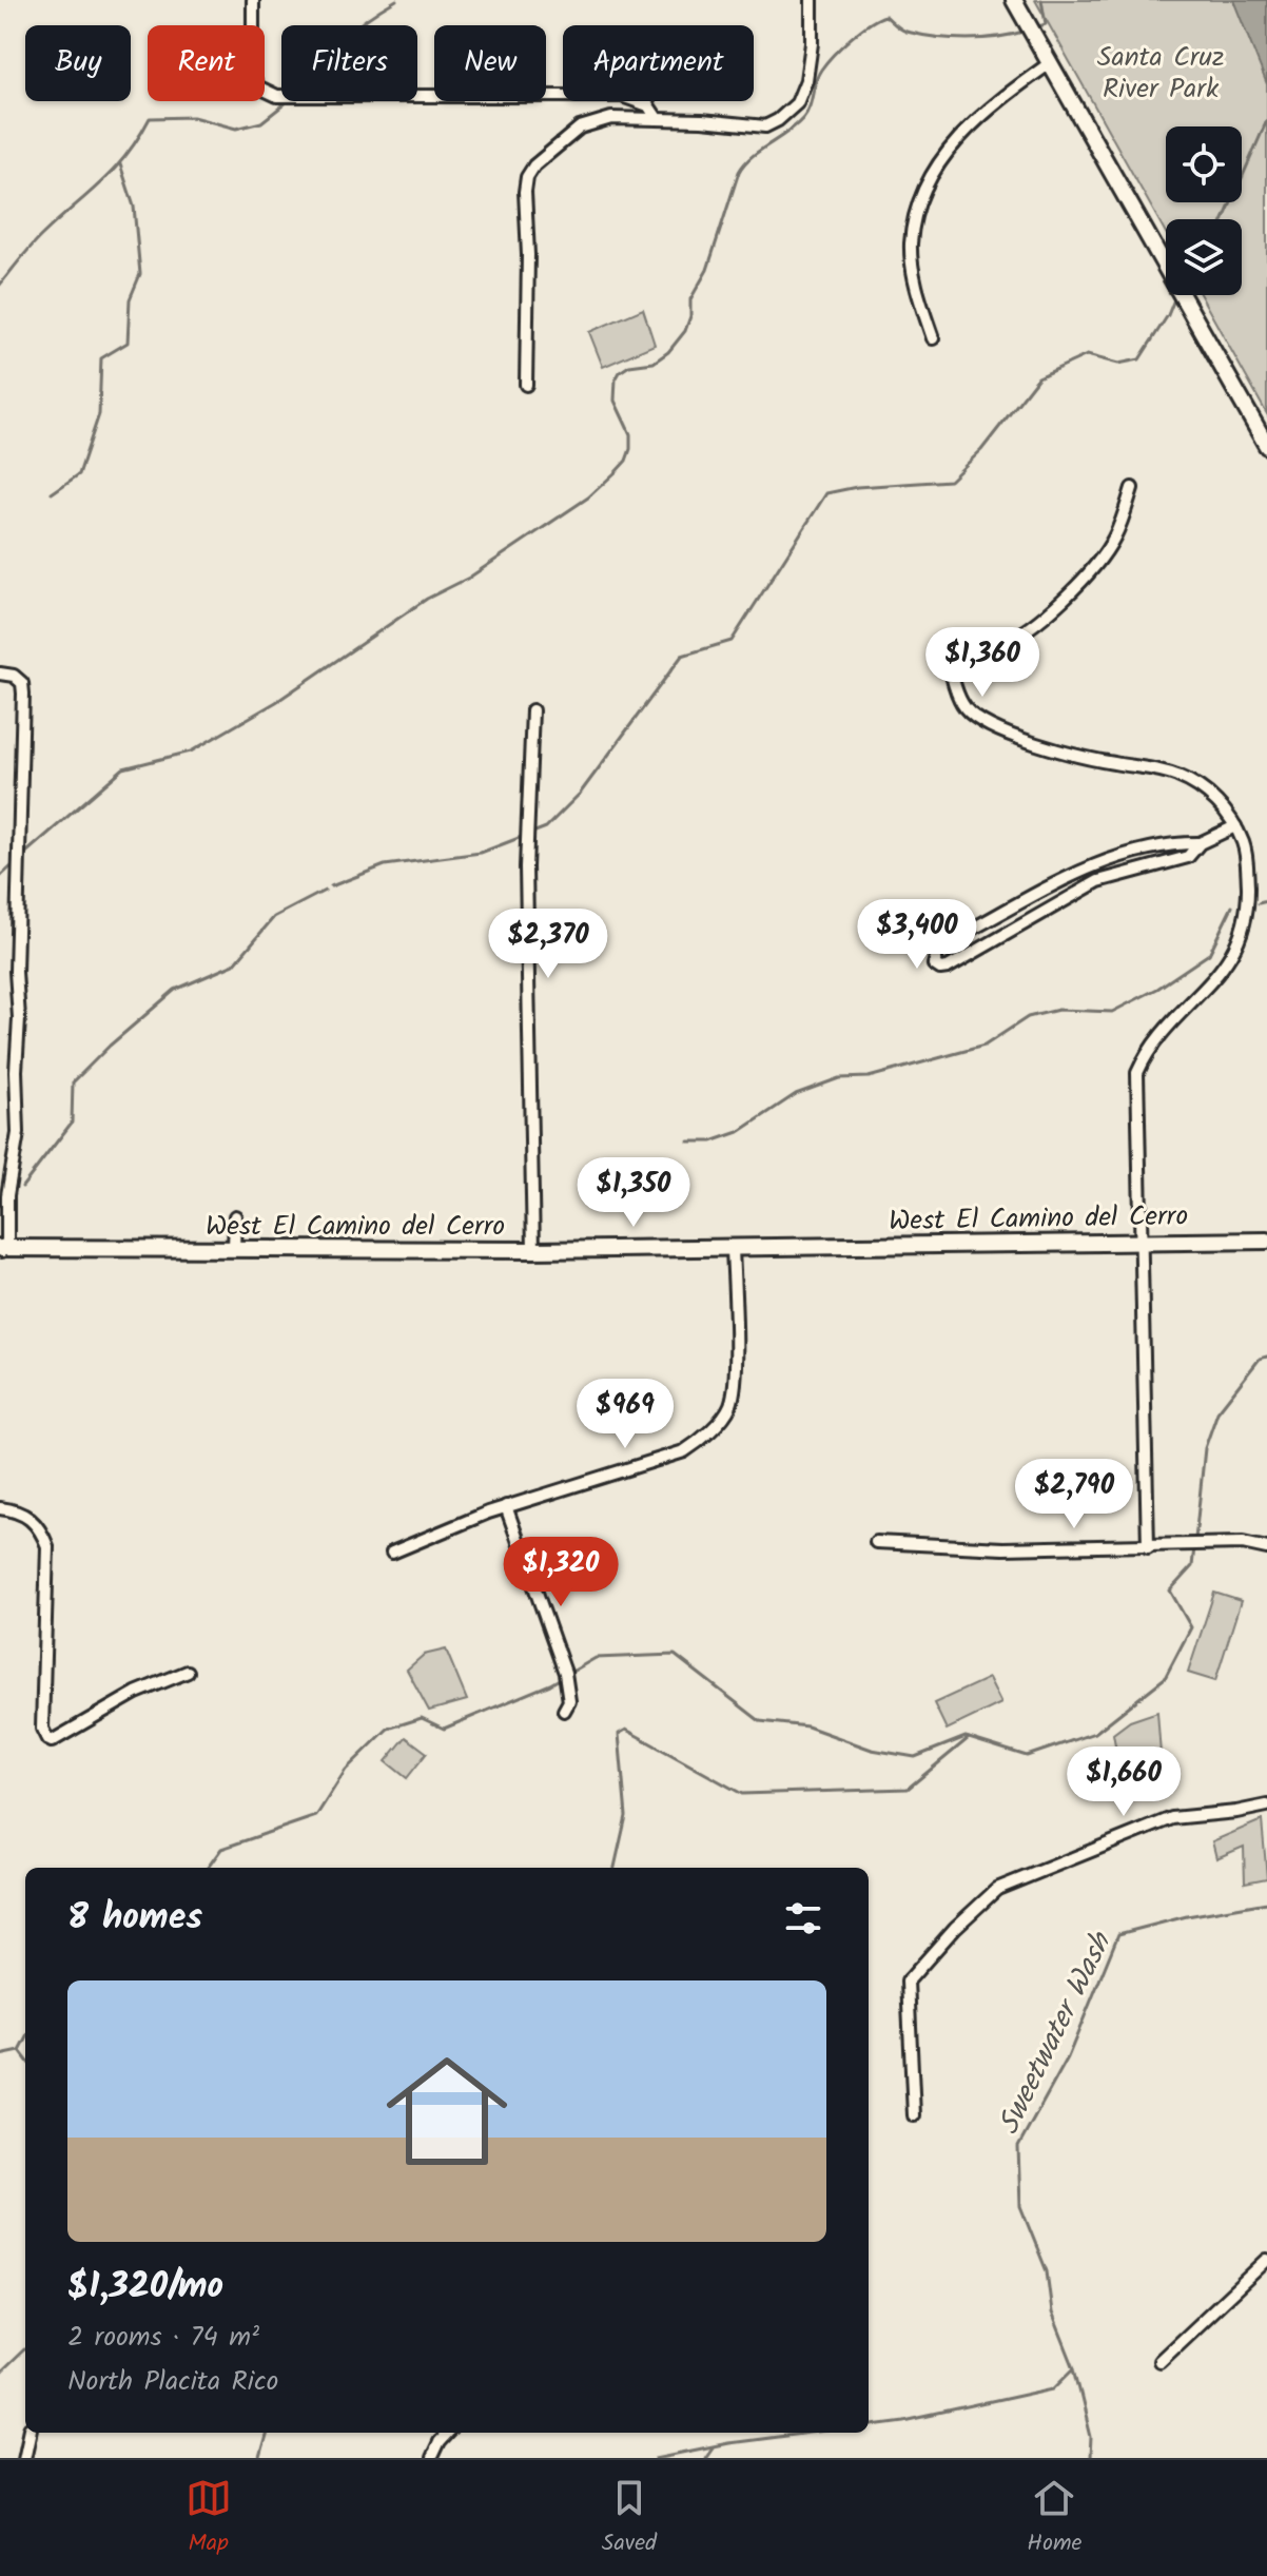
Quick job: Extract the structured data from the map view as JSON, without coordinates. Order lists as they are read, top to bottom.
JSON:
{
  "streets": {
    "street": ["West El Camino del Cerro"]
  },
  "water": ["Sweetwater Wash"],
  "parks": ["Santa Cruz River Park"],
  "page": {
    "chip": [
      "Buy",
      "Rent",
      "Filters",
      "New",
      "Apartment"
    ],
    "price": [
      "$1,360",
      "$3,400",
      "$2,370",
      "$1,350",
      "$969",
      "$2,790",
      "$1,320",
      "$1,660"
    ],
    "heading": "8 homes",
    "list": [
      {
        "name": "$1,320/mo",
        "note": "2 rooms · 74 m² · North Placita Rico"
      }
    ],
    "tabs": ["Map", "Saved", "Home"]
  }
}
